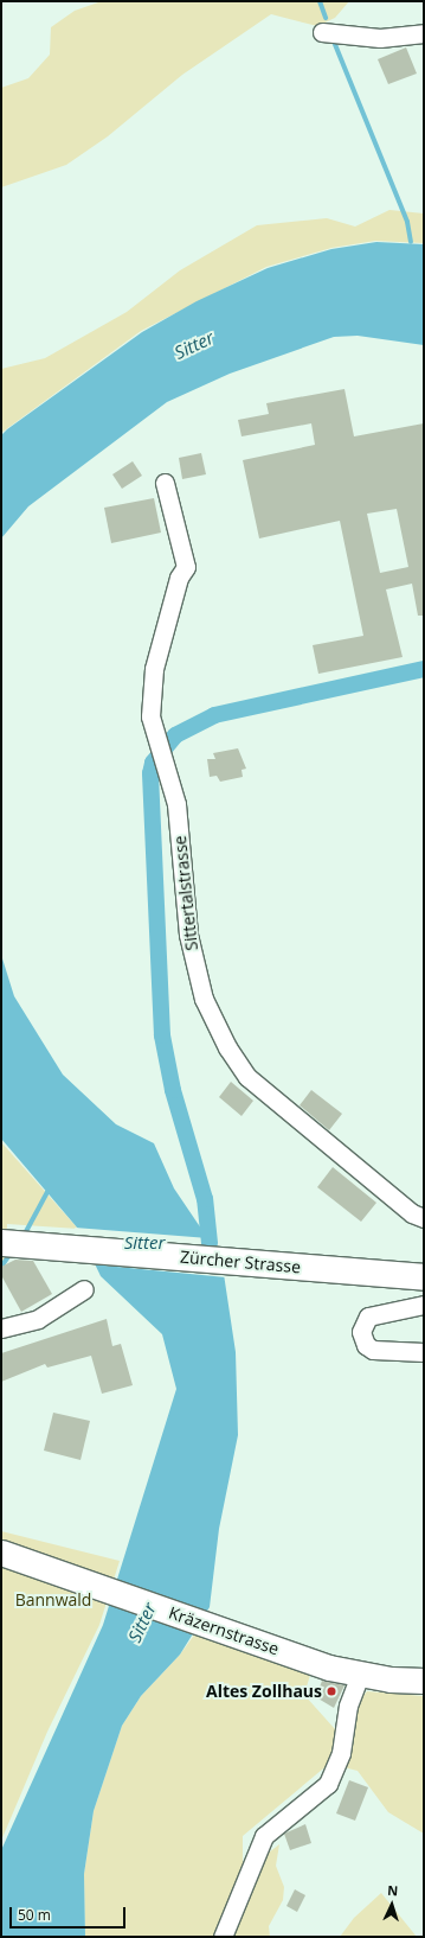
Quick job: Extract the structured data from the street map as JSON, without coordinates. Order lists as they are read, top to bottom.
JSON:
{
  "streets": {
    "main road": ["Zürcher Strasse"],
    "street": ["Sittertalstrasse", "Kräzernstrasse"]
  },
  "water": ["Sitter"],
  "parks": ["Bannwald"],
  "places": ["Altes Zollhaus"],
  "scale_bar": "50 m",
  "north": "top"
}
